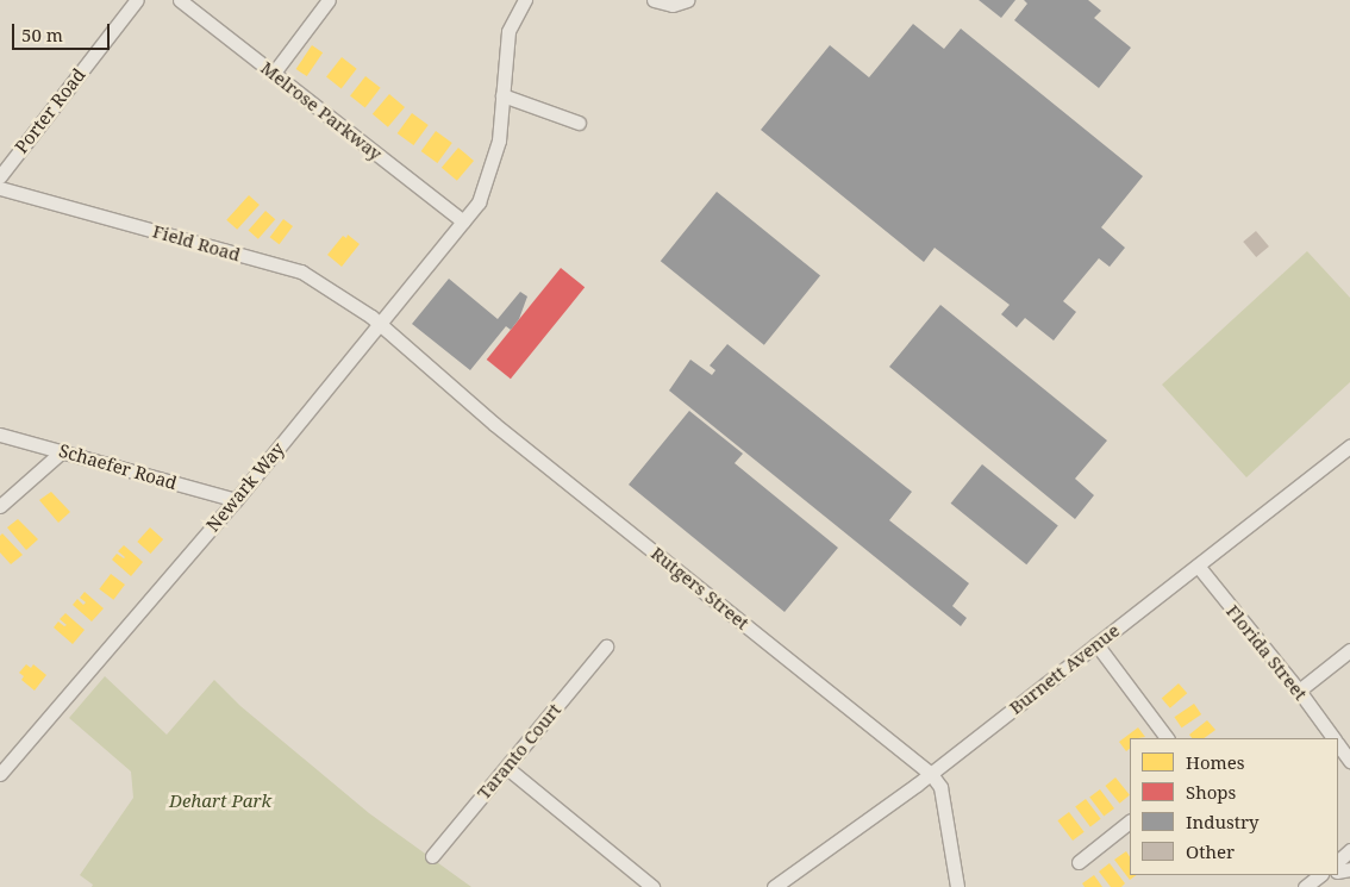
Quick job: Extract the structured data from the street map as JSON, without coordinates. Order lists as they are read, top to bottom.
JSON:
{
  "streets": {
    "street": [
      "Porter Road",
      "Melrose Parkway",
      "Field Road",
      "Schaefer Road",
      "Newark Way",
      "Rutgers Street",
      "Florida Street",
      "Burnett Avenue",
      "Taranto Court"
    ]
  },
  "crossings": [
    ["Melrose Parkway", "Newark Way"],
    ["Field Road", "Newark Way"],
    ["Field Road", "Rutgers Street"],
    ["Schaefer Road", "Newark Way"],
    ["Newark Way", "Rutgers Street"],
    ["Rutgers Street", "Burnett Avenue"],
    ["Florida Street", "Burnett Avenue"]
  ],
  "parks": ["Dehart Park"],
  "legend": [
    "Homes",
    "Shops",
    "Industry",
    "Other"
  ],
  "scale_bar": "50 m"
}
